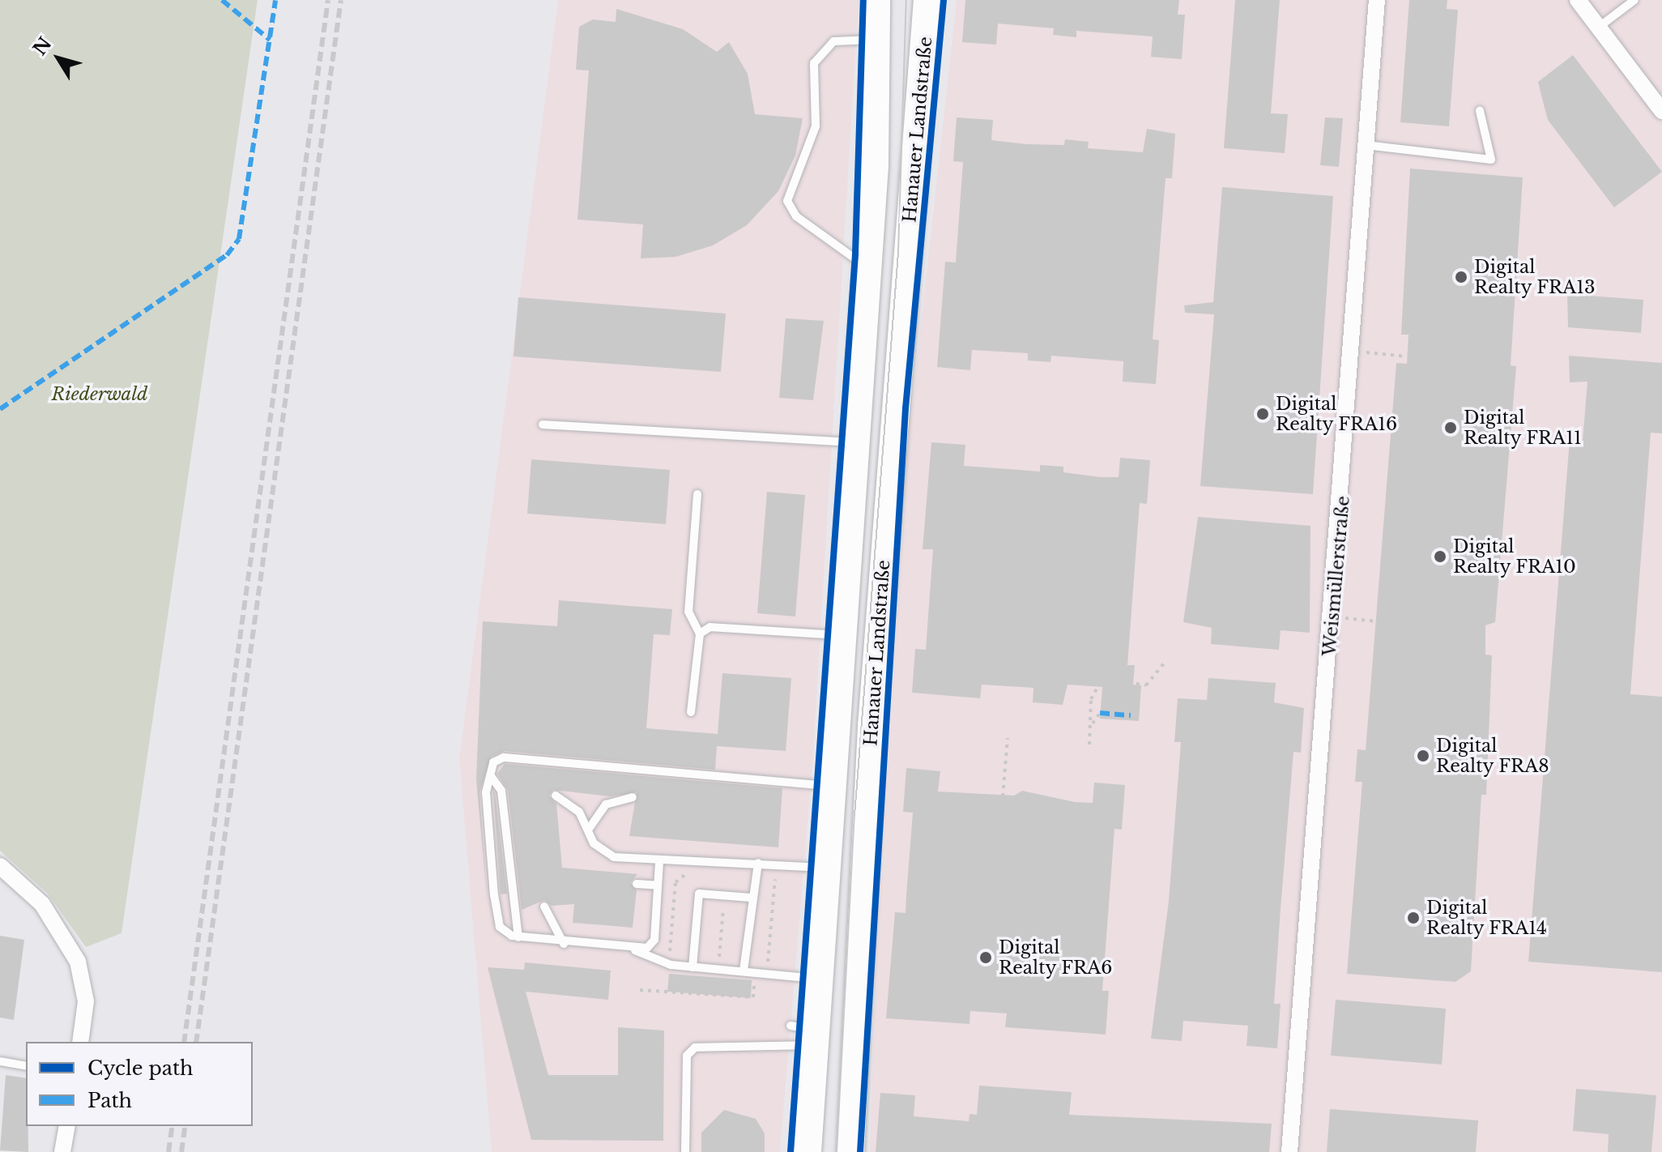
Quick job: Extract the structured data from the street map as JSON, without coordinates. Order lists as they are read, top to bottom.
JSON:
{
  "streets": {
    "main road": ["Hanauer Landstraße"],
    "street": ["Weismüllerstraße"]
  },
  "parks": ["Riederwald"],
  "places": [
    "Digital Realty FRA13",
    "Digital Realty FRA16",
    "Digital Realty FRA11",
    "Digital Realty FRA10",
    "Digital Realty FRA8",
    "Digital Realty FRA14",
    "Digital Realty FRA6"
  ],
  "legend": ["Cycle path", "Path"],
  "north": "top left"
}
